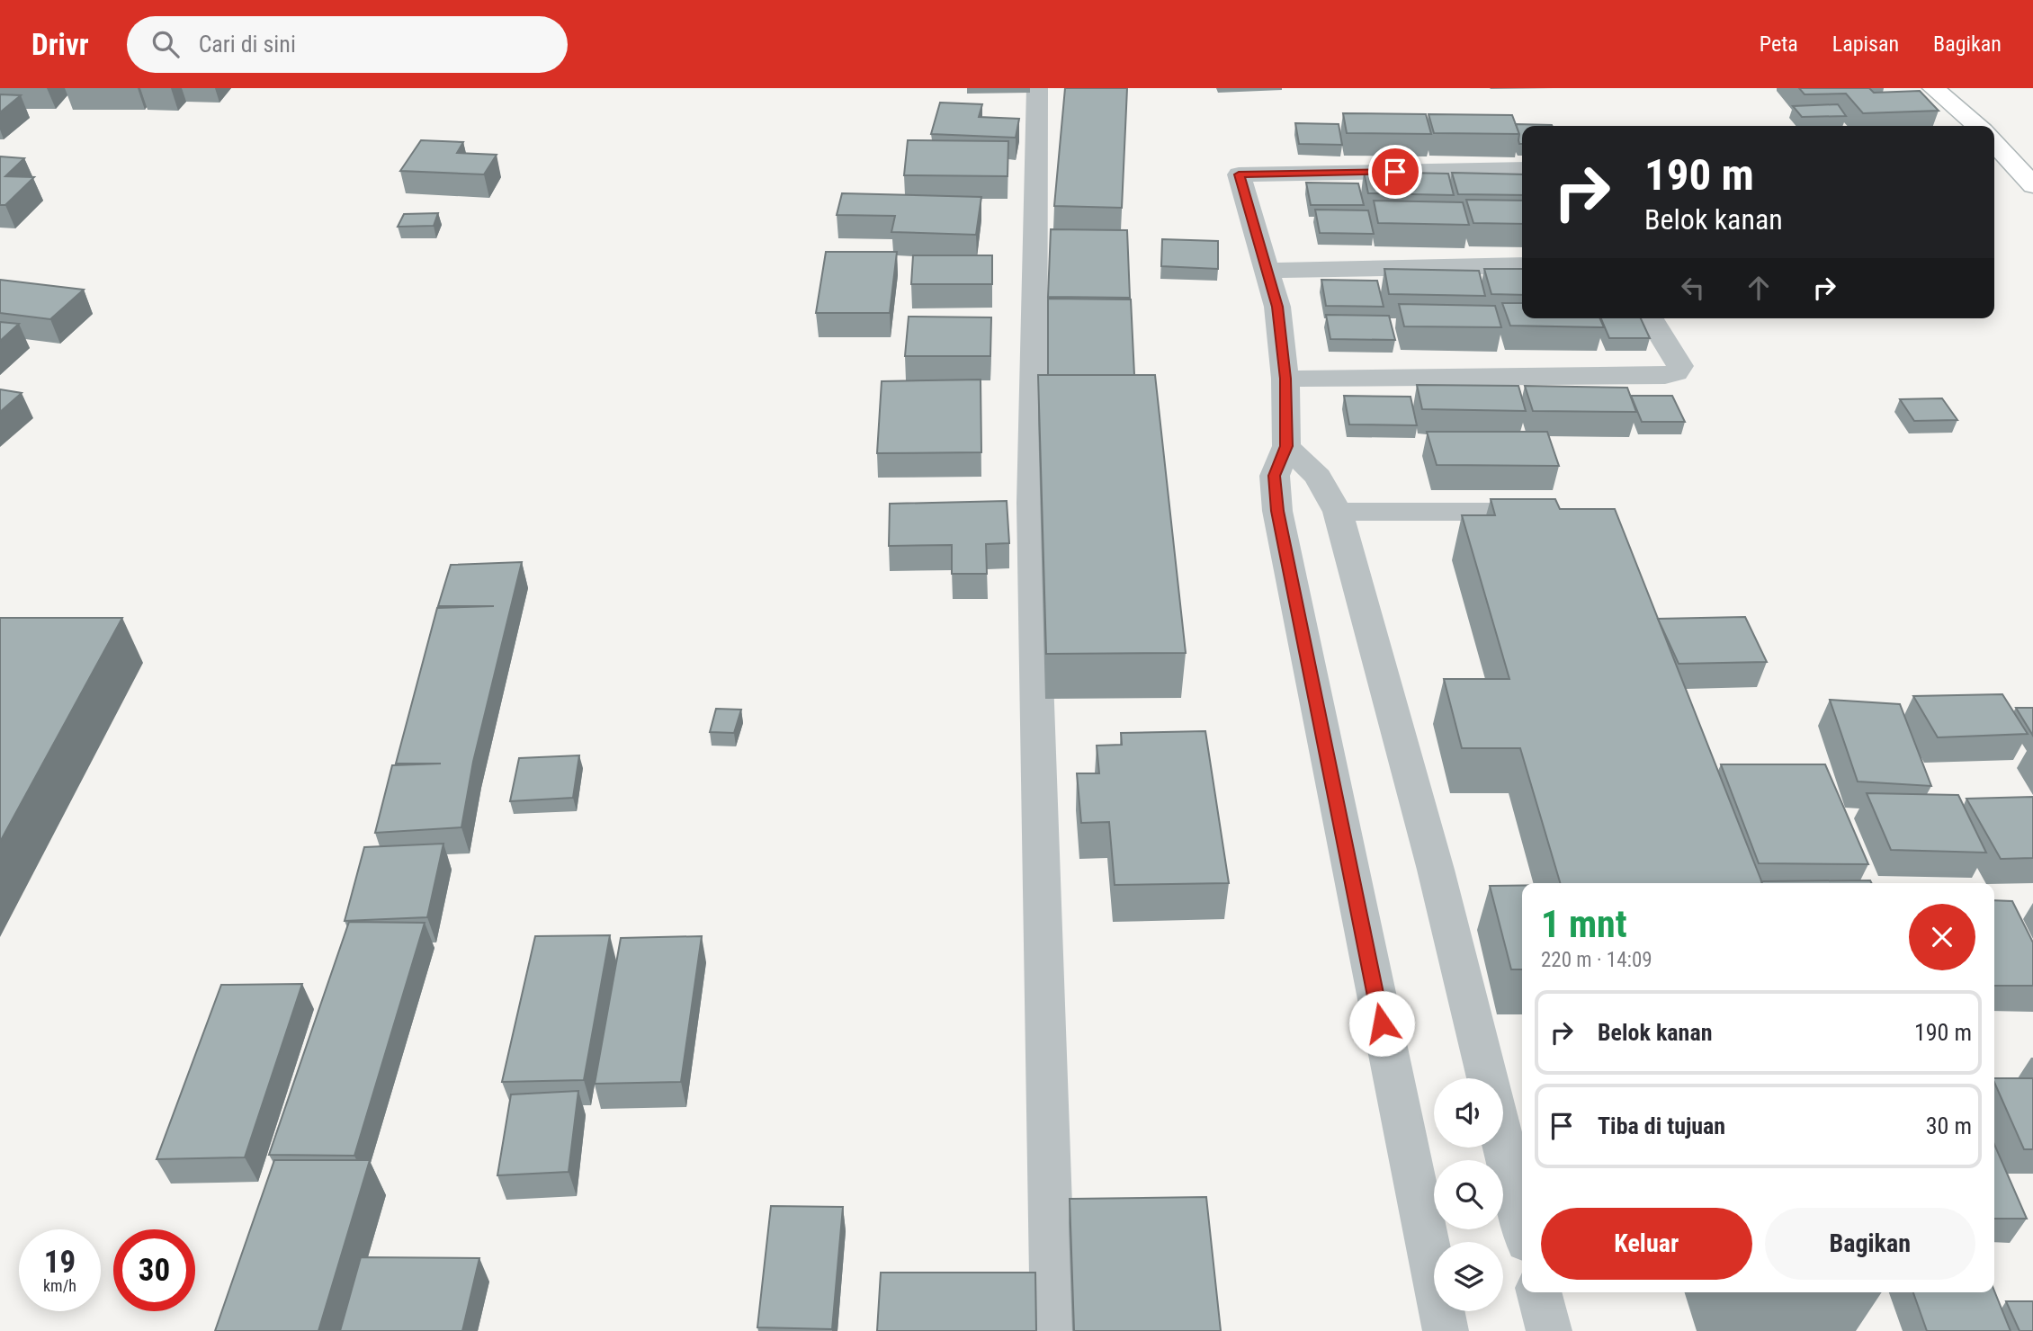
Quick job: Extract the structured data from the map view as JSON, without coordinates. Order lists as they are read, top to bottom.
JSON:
{
  "page": {
    "header": "Drivr",
    "search": "Cari di sini",
    "nav": ["Peta", "Lapisan", "Bagikan"],
    "turn": ["190 m", "Belok kanan"],
    "heading": ["1 mnt", "220 m · 14:09"],
    "list": [
      {
        "name": "Belok kanan",
        "value": "190 m"
      },
      {
        "name": "Tiba di tujuan",
        "value": "30 m"
      }
    ],
    "buttons": ["Keluar", "Bagikan"],
    "speed": "19 km/h",
    "limit": "30"
  }
}
